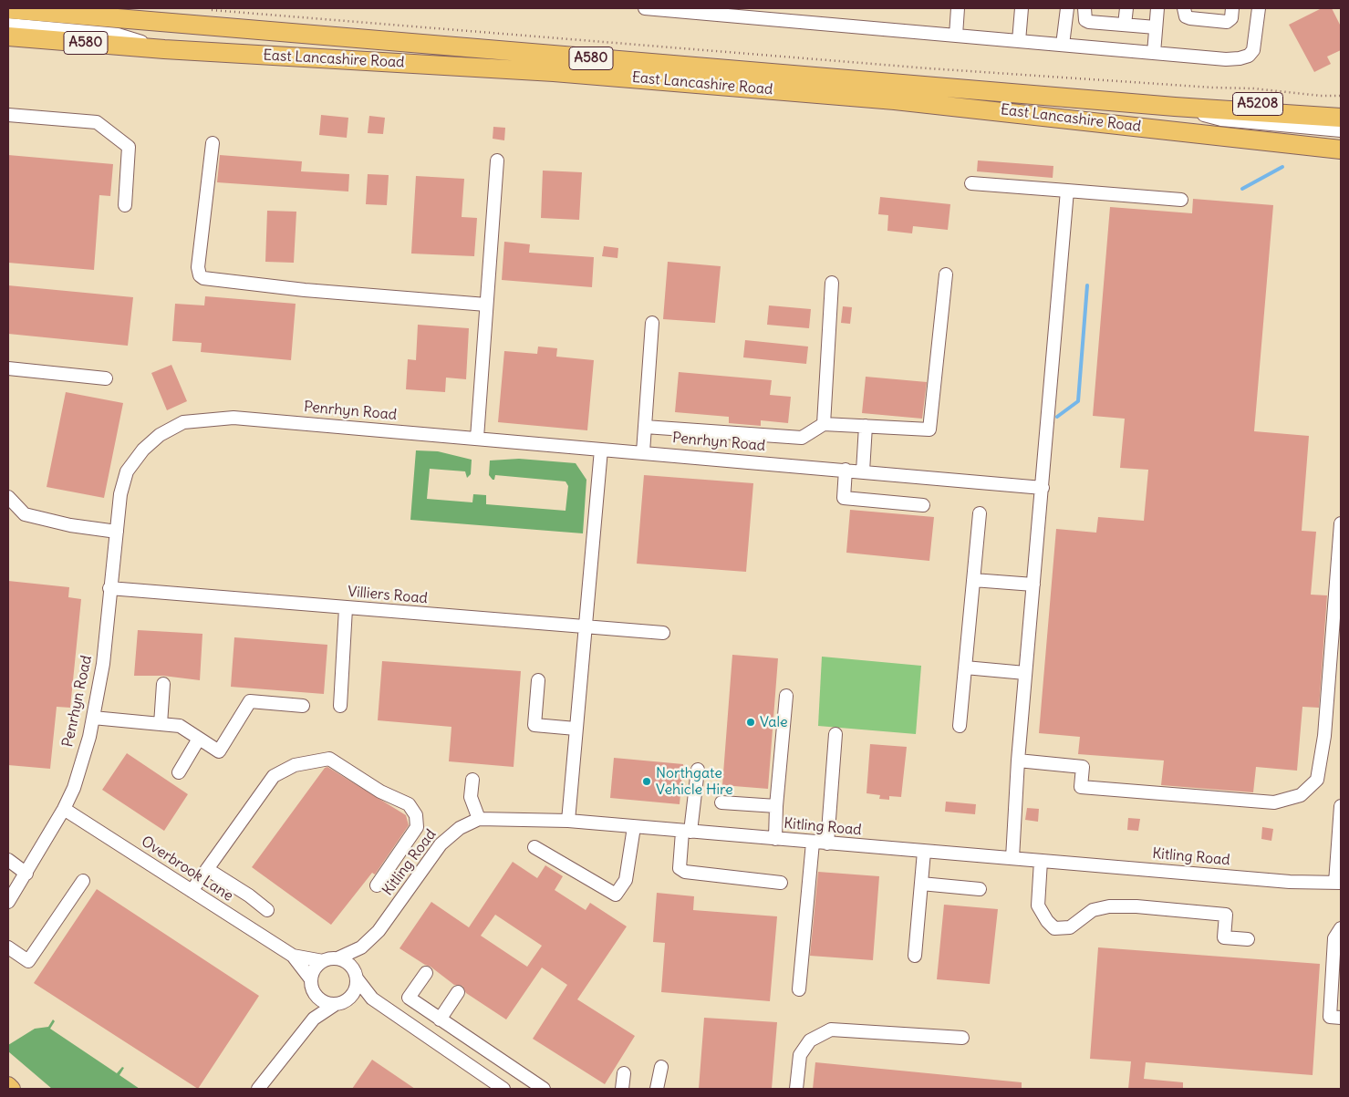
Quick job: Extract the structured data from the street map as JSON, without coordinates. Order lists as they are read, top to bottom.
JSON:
{
  "streets": {
    "highway": ["A580", "East Lancashire Road"],
    "main road": ["A5208"],
    "street": [
      "Penrhyn Road",
      "Villiers Road",
      "Kitling Road",
      "Overbrook Lane"
    ]
  },
  "crossings": [
    ["East Lancashire Road", "A5208"],
    ["Penrhyn Road", "Villiers Road"],
    ["Penrhyn Road", "Overbrook Lane"],
    ["Kitling Road", "Overbrook Lane"]
  ],
  "places": ["Vale", "Northgate Vehicle Hire"]
}
